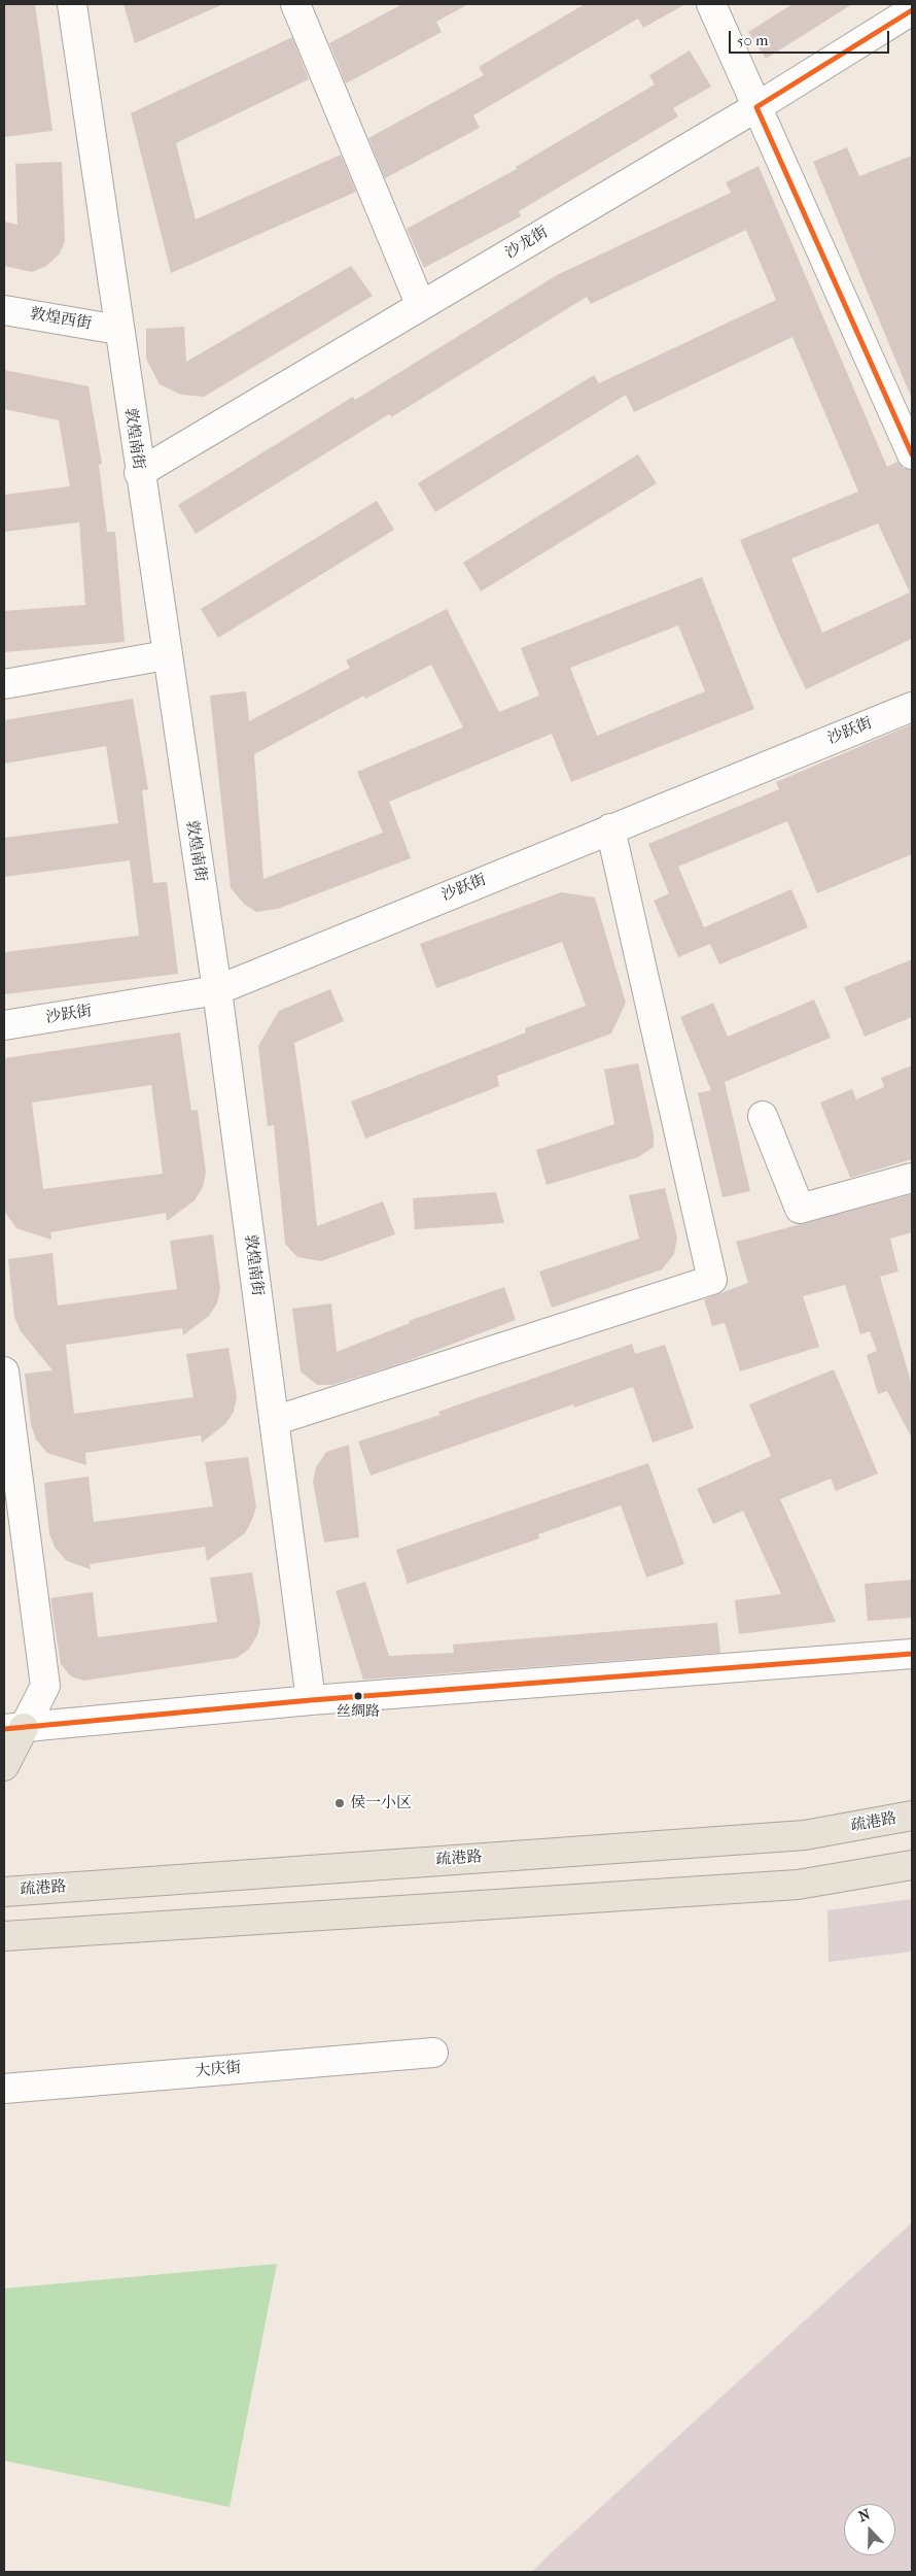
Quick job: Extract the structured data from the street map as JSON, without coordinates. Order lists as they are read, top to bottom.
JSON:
{
  "streets": {
    "highway": ["疏港路"],
    "street": [
      "沙龙街",
      "敦煌西街",
      "敦煌南街",
      "沙跃街",
      "大庆街"
    ]
  },
  "crossings": [
    ["沙龙街", "敦煌南街"],
    ["敦煌西街", "敦煌南街"],
    ["敦煌南街", "沙跃街"]
  ],
  "places": ["丝绸路", "侯一小区"],
  "scale_bar": "50 m",
  "north": "top"
}
